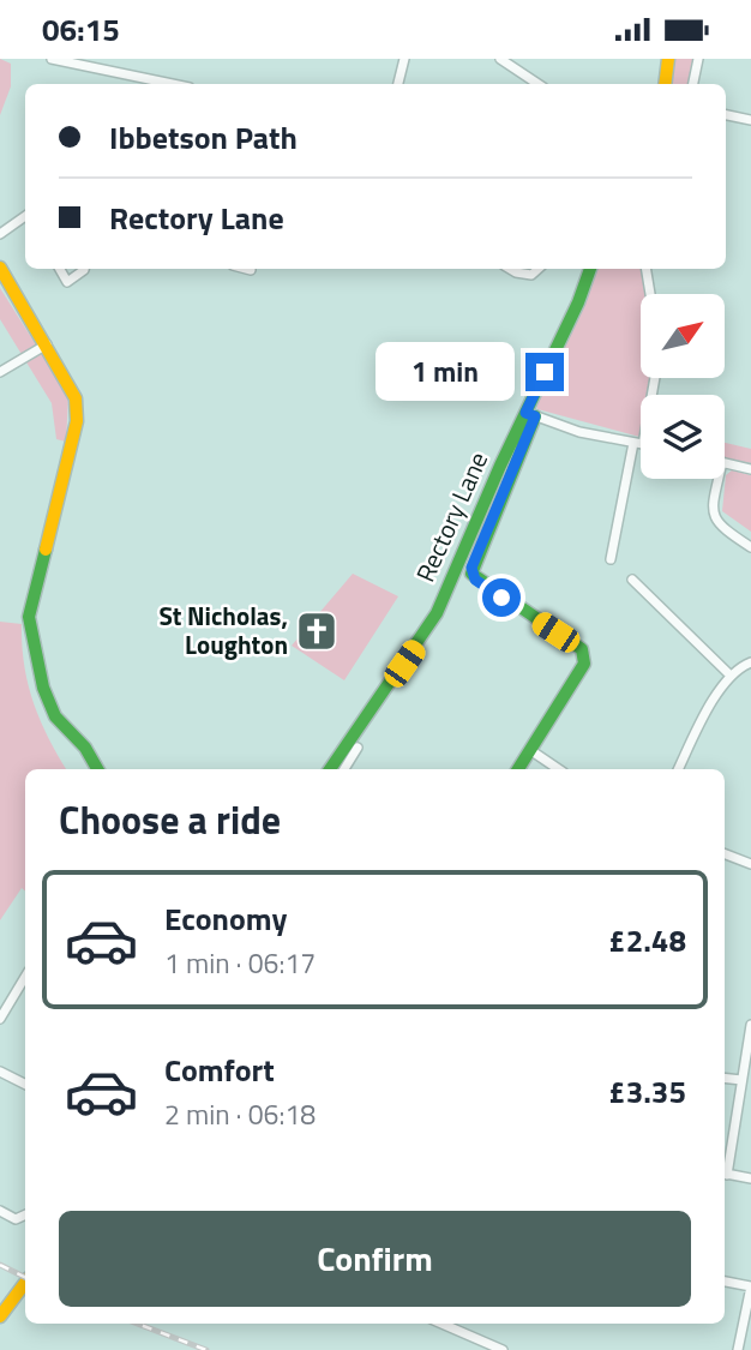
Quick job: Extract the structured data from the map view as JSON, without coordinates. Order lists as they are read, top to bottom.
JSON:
{
  "streets": {
    "street": ["Rectory Lane"]
  },
  "places": {
    "church": ["St Nicholas, Loughton"]
  },
  "north": "top right",
  "page": {
    "status": "06:15",
    "banner": ["Ibbetson Path", "Rectory Lane"],
    "bubble": "1 min",
    "heading": "Choose a ride",
    "list": [
      {
        "name": "Economy",
        "note": "1 min · 06:17",
        "value": "£2.48"
      },
      {
        "name": "Comfort",
        "note": "2 min · 06:18",
        "value": "£3.35"
      }
    ],
    "buttons": "Confirm"
  }
}
